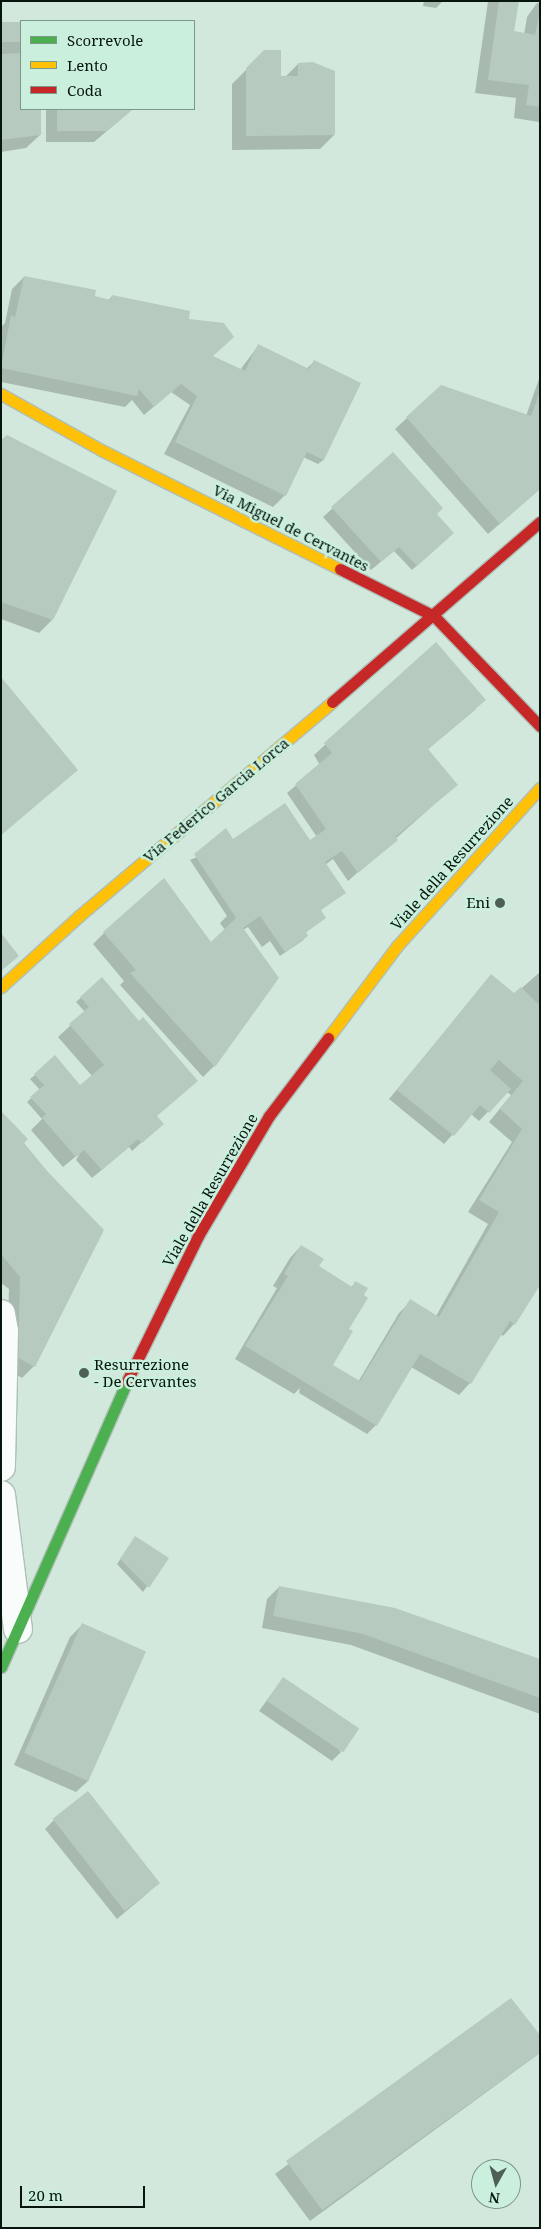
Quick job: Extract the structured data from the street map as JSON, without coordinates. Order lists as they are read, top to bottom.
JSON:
{
  "streets": {
    "street": ["Via Miguel de Cervantes", "Via Federico Garcia Lorca", "Viale della Resurrezione"]
  },
  "crossings": [
    ["Via Miguel de Cervantes", "Via Federico Garcia Lorca"]
  ],
  "places": ["Eni", "Resurrezione - De Cervantes"],
  "legend": ["Scorrevole", "Lento", "Coda"],
  "scale_bar": "20 m",
  "north": "bottom"
}
